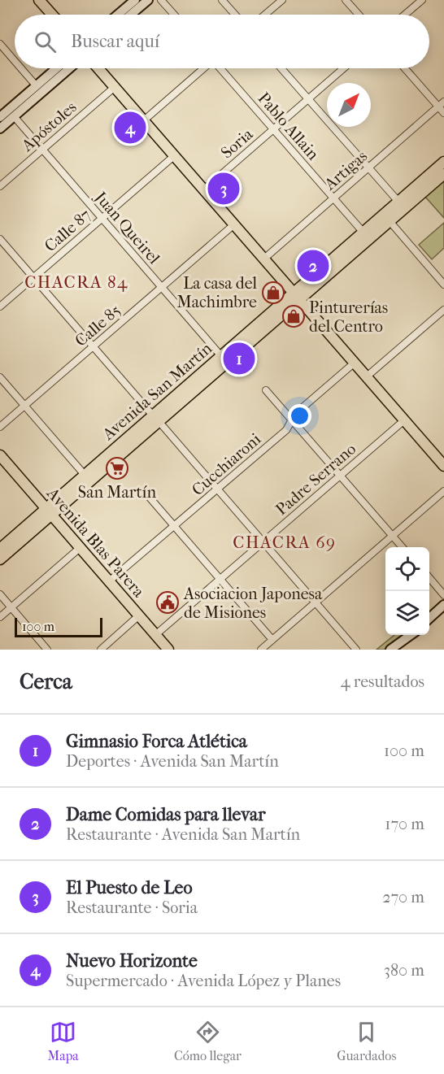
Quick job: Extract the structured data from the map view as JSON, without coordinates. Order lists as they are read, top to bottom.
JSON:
{
  "streets": {
    "main road": ["Avenida San Martín", "Avenida Blas Parera"],
    "street": [
      "Apóstoles",
      "Pablo Allain",
      "Soria",
      "Artigas",
      "Juan Queirel",
      "Calle 87",
      "Calle 85",
      "Cucchiaroni",
      "Padre Serrano"
    ]
  },
  "crossings": [
    ["Apóstoles", "Juan Queirel"],
    ["Pablo Allain", "Soria"],
    ["Pablo Allain", "Artigas"],
    ["Pablo Allain", "Avenida San Martín"],
    ["Juan Queirel", "Calle 87"],
    ["Juan Queirel", "Calle 85"],
    ["Juan Queirel", "Avenida San Martín"],
    ["Avenida San Martín", "Avenida Blas Parera"],
    ["Cucchiaroni", "Avenida Blas Parera"],
    ["Padre Serrano", "Avenida Blas Parera"]
  ],
  "districts": ["CHACRA 84", "CHACRA 69"],
  "places": {
    "shop": ["La casa del Machimbre", "Pinturerías del Centro"],
    "supermarket": ["San Martín"],
    "public building": ["Asociacion Japonesa de Misiones"]
  },
  "scale_bar": "100 m",
  "north": "top right",
  "page": {
    "search": "Buscar aquí",
    "pins": [
      "4",
      "3",
      "2",
      "1"
    ],
    "scale": "100 m",
    "heading": ["Cerca", "4 resultados"],
    "list": [
      {
        "mark": "1",
        "name": "Gimnasio Forca Atlética",
        "note": "Deportes · Avenida San Martín",
        "value": "100 m"
      },
      {
        "mark": "2",
        "name": "Dame Comidas para llevar",
        "note": "Restaurante · Avenida San Martín",
        "value": "170 m"
      },
      {
        "mark": "3",
        "name": "El Puesto de Leo",
        "note": "Restaurante · Soria",
        "value": "270 m"
      },
      {
        "mark": "4",
        "name": "Nuevo Horizonte",
        "note": "Supermercado · Avenida López y Planes",
        "value": "380 m"
      }
    ],
    "nav": ["Mapa", "Cómo llegar", "Guardados"]
  }
}
